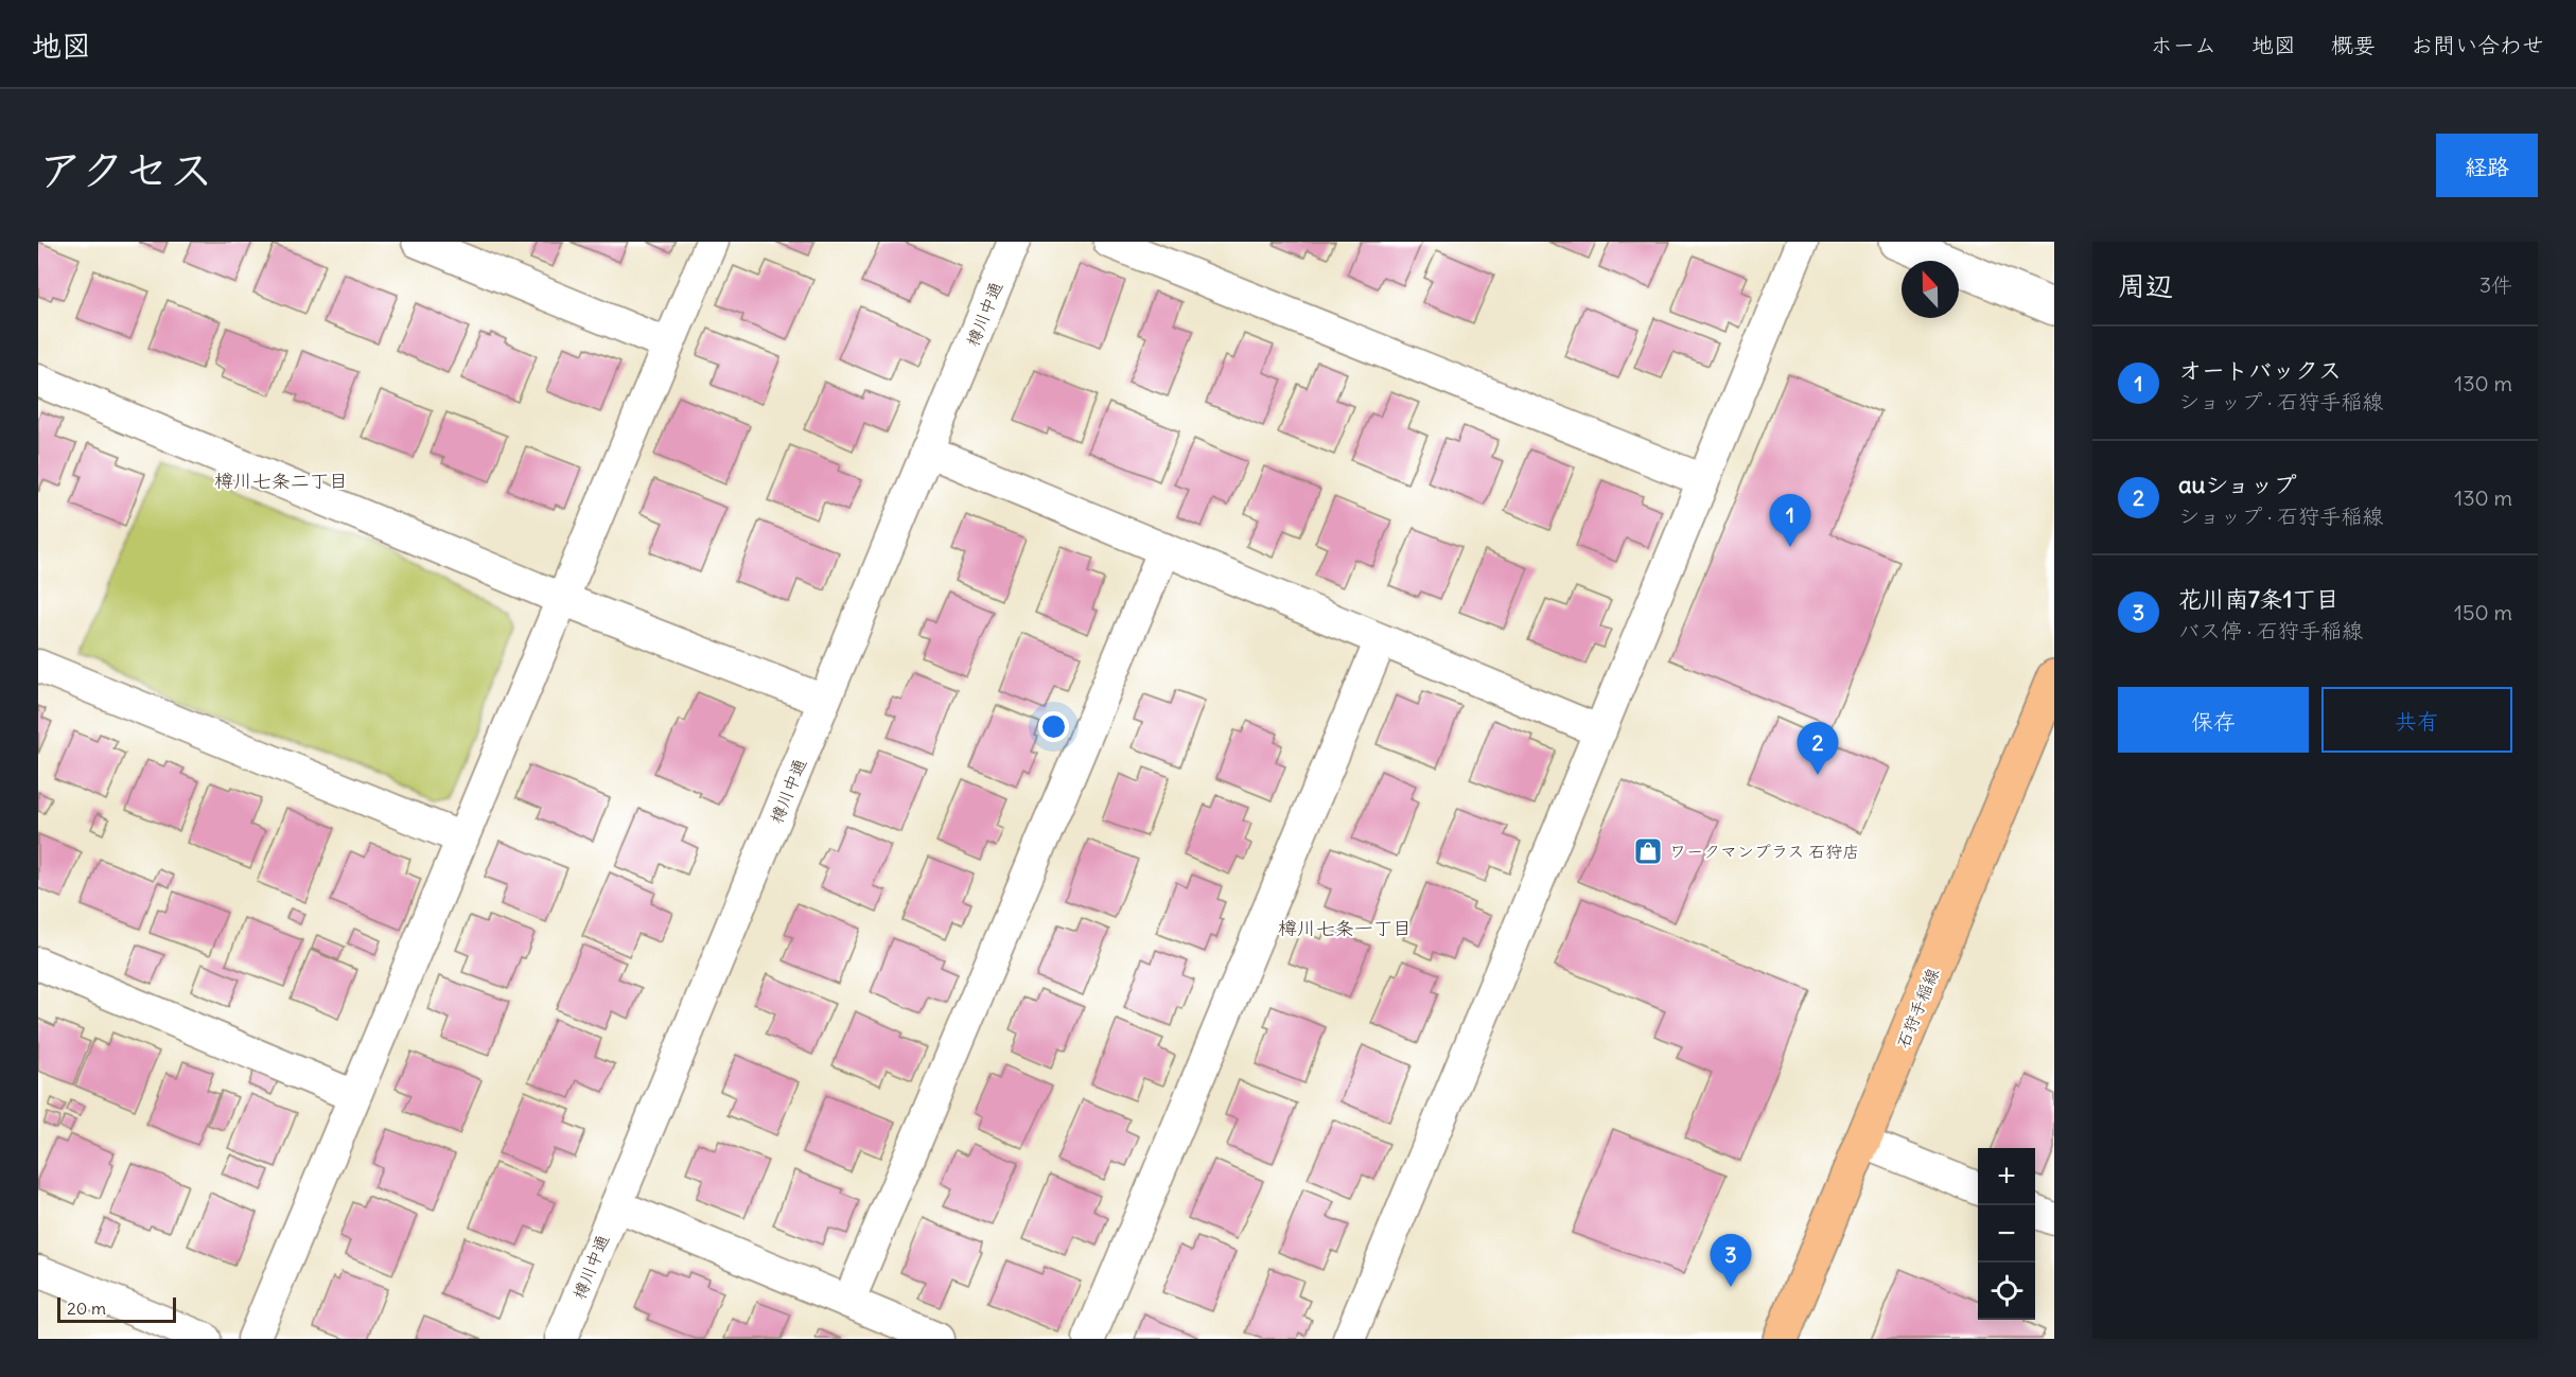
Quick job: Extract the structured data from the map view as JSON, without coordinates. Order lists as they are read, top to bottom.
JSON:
{
  "streets": {
    "main road": ["石狩手稲線"],
    "street": ["樽川中通"]
  },
  "districts": ["樽川七条二丁目", "樽川七条一丁目"],
  "places": {
    "shop": ["ワークマンプラス 石狩店"]
  },
  "scale_bar": "20 m",
  "north": "top",
  "page": {
    "header": "地図",
    "nav": [
      "ホーム",
      "地図",
      "概要",
      "お問い合わせ"
    ],
    "title": "アクセス",
    "buttons": [
      "経路",
      ["保存", "共有"]
    ],
    "heading": ["周辺", "3件"],
    "list": [
      {
        "mark": "1",
        "name": "オートバックス",
        "note": "ショップ · 石狩手稲線",
        "value": "130 m"
      },
      {
        "mark": "2",
        "name": "auショップ",
        "note": "ショップ · 石狩手稲線",
        "value": "130 m"
      },
      {
        "mark": "3",
        "name": "花川南7条1丁目",
        "note": "バス停 · 石狩手稲線",
        "value": "150 m"
      }
    ],
    "pins": ["1", "2", "3"],
    "map_buttons": ["+", "−"],
    "scale": "20 m"
  }
}
